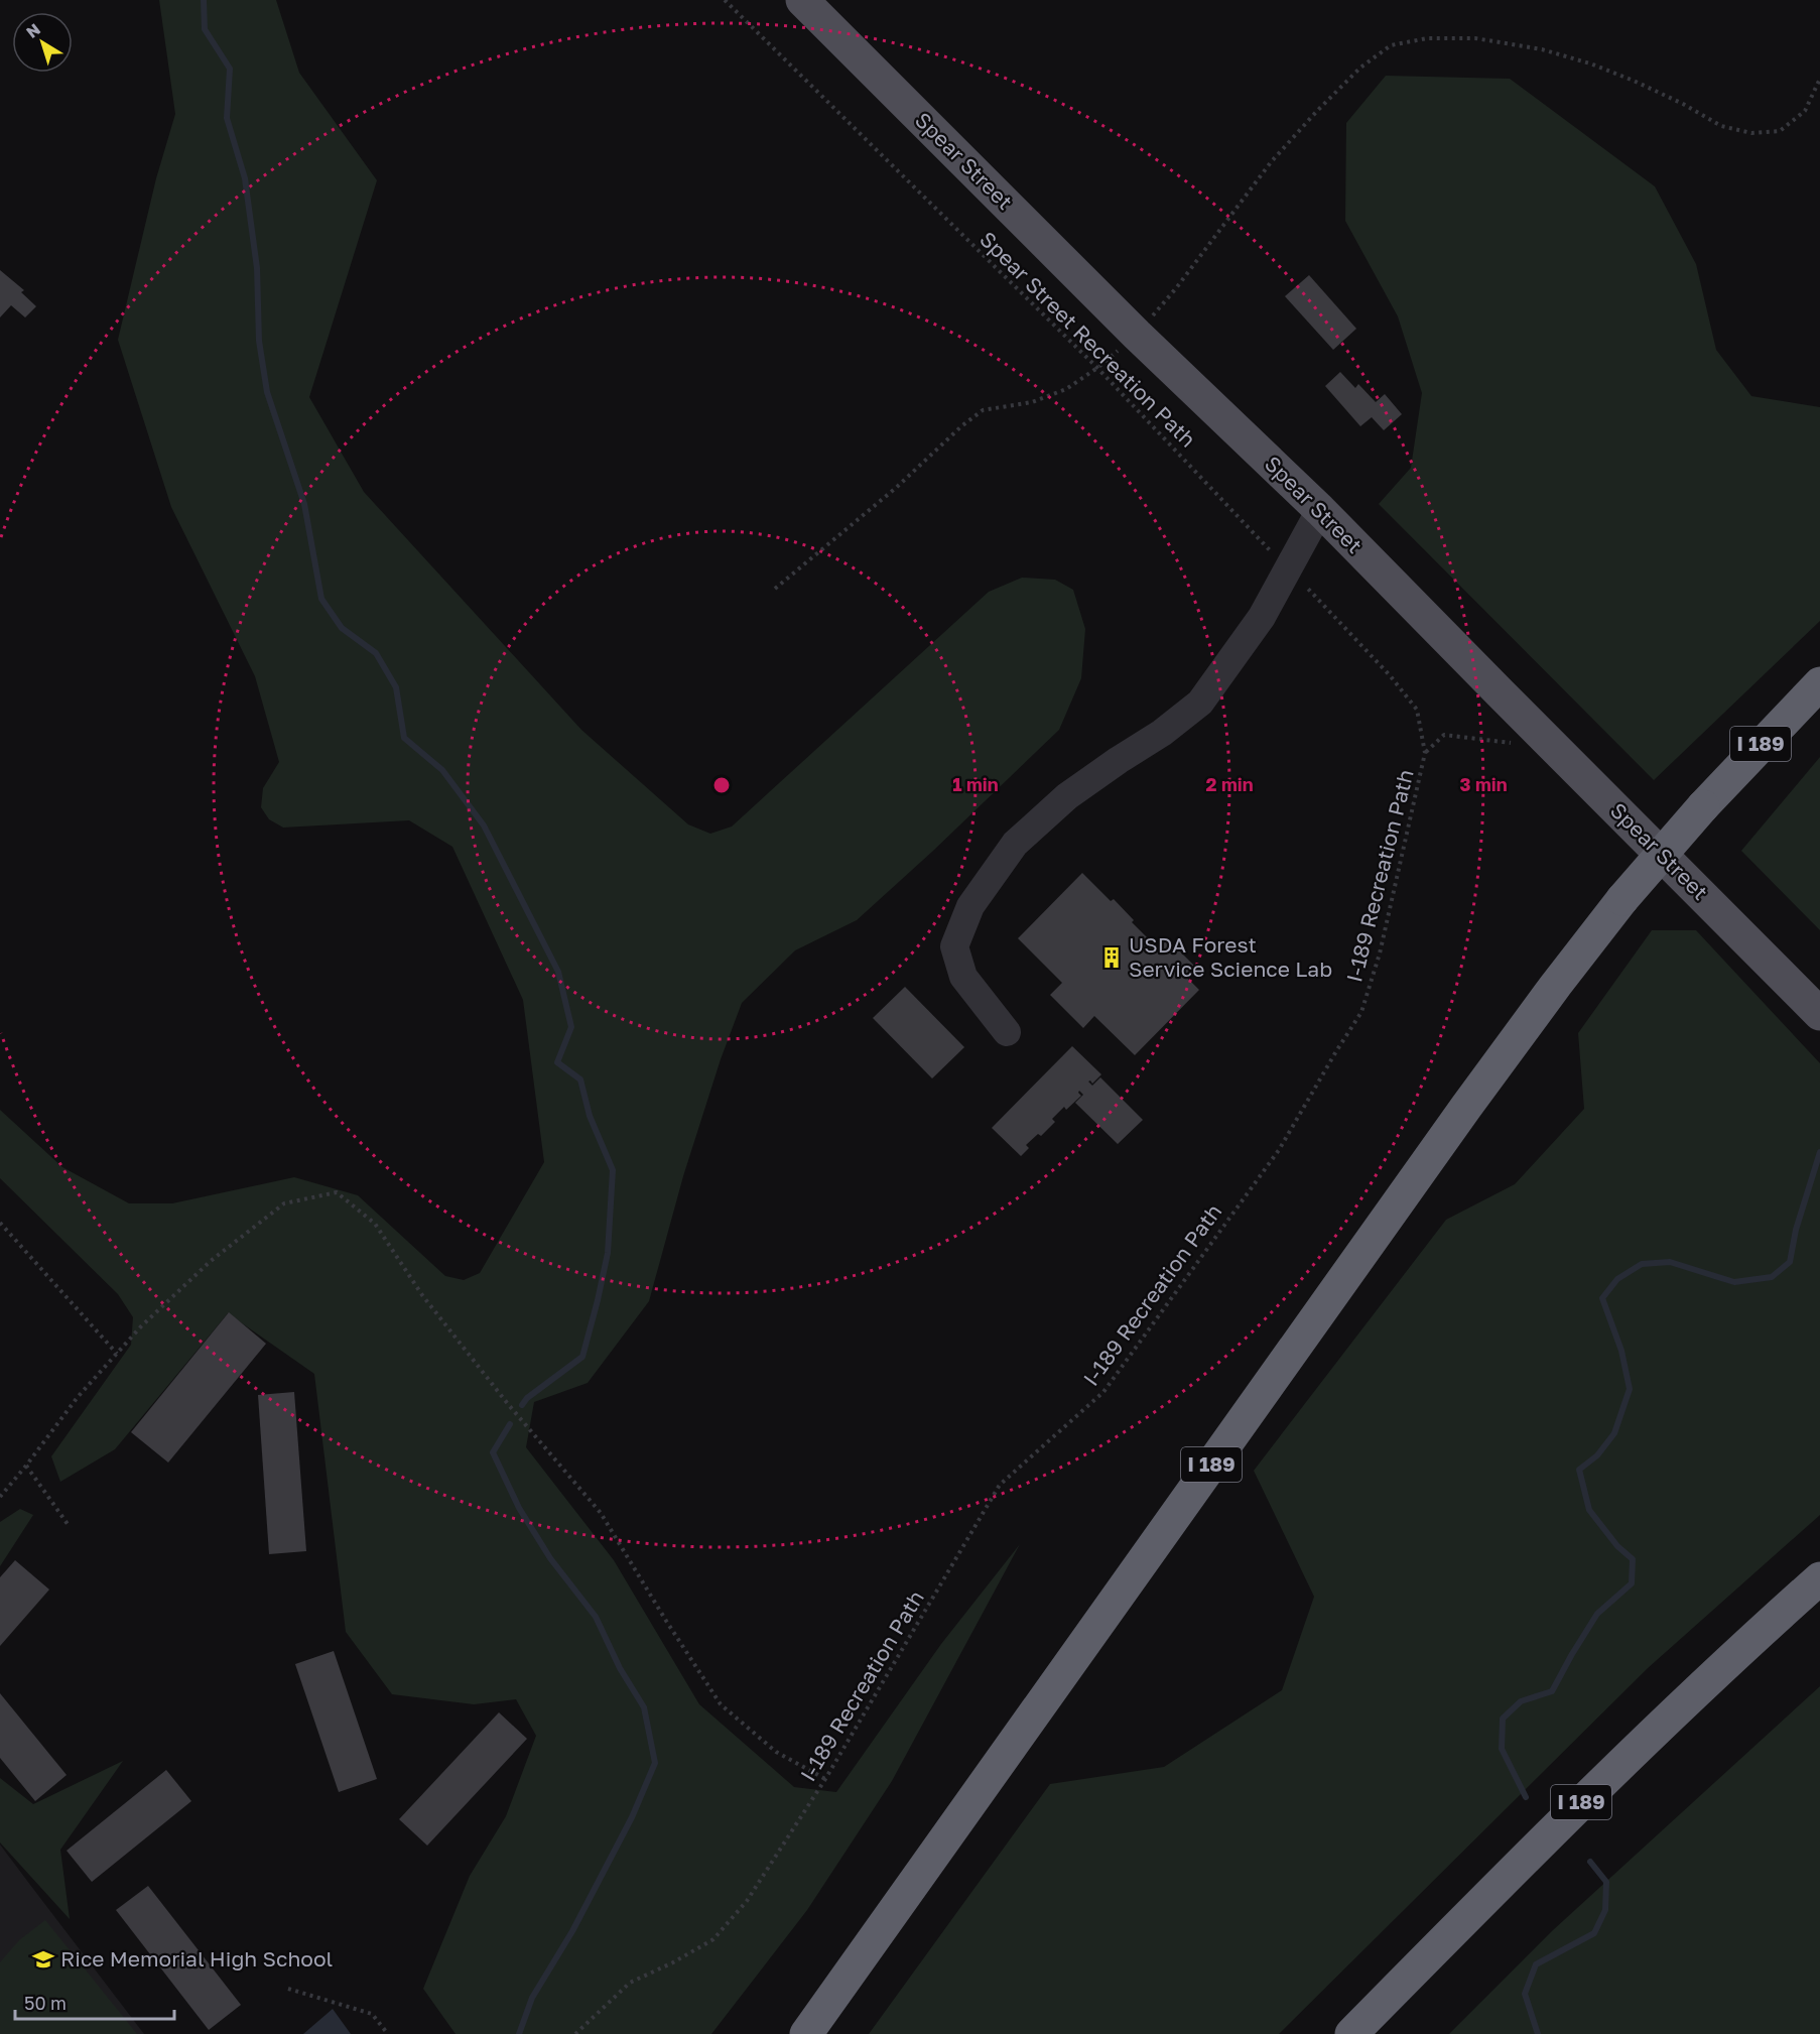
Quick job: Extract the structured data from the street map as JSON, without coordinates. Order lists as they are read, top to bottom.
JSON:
{
  "streets": {
    "highway": ["I 189"],
    "main road": ["Spear Street"],
    "path": ["Spear Street Recreation Path", "I-189 Recreation Path"]
  },
  "crossings": [
    ["Spear Street Recreation Path", "I-189 Recreation Path"]
  ],
  "places": {
    "building": ["USDA Forest Service Science Lab"],
    "school or university": ["Rice Memorial High School"]
  },
  "scale_bar": "50 m",
  "north": "top left",
  "rings": ["1 min", "2 min", "3 min"]
}
